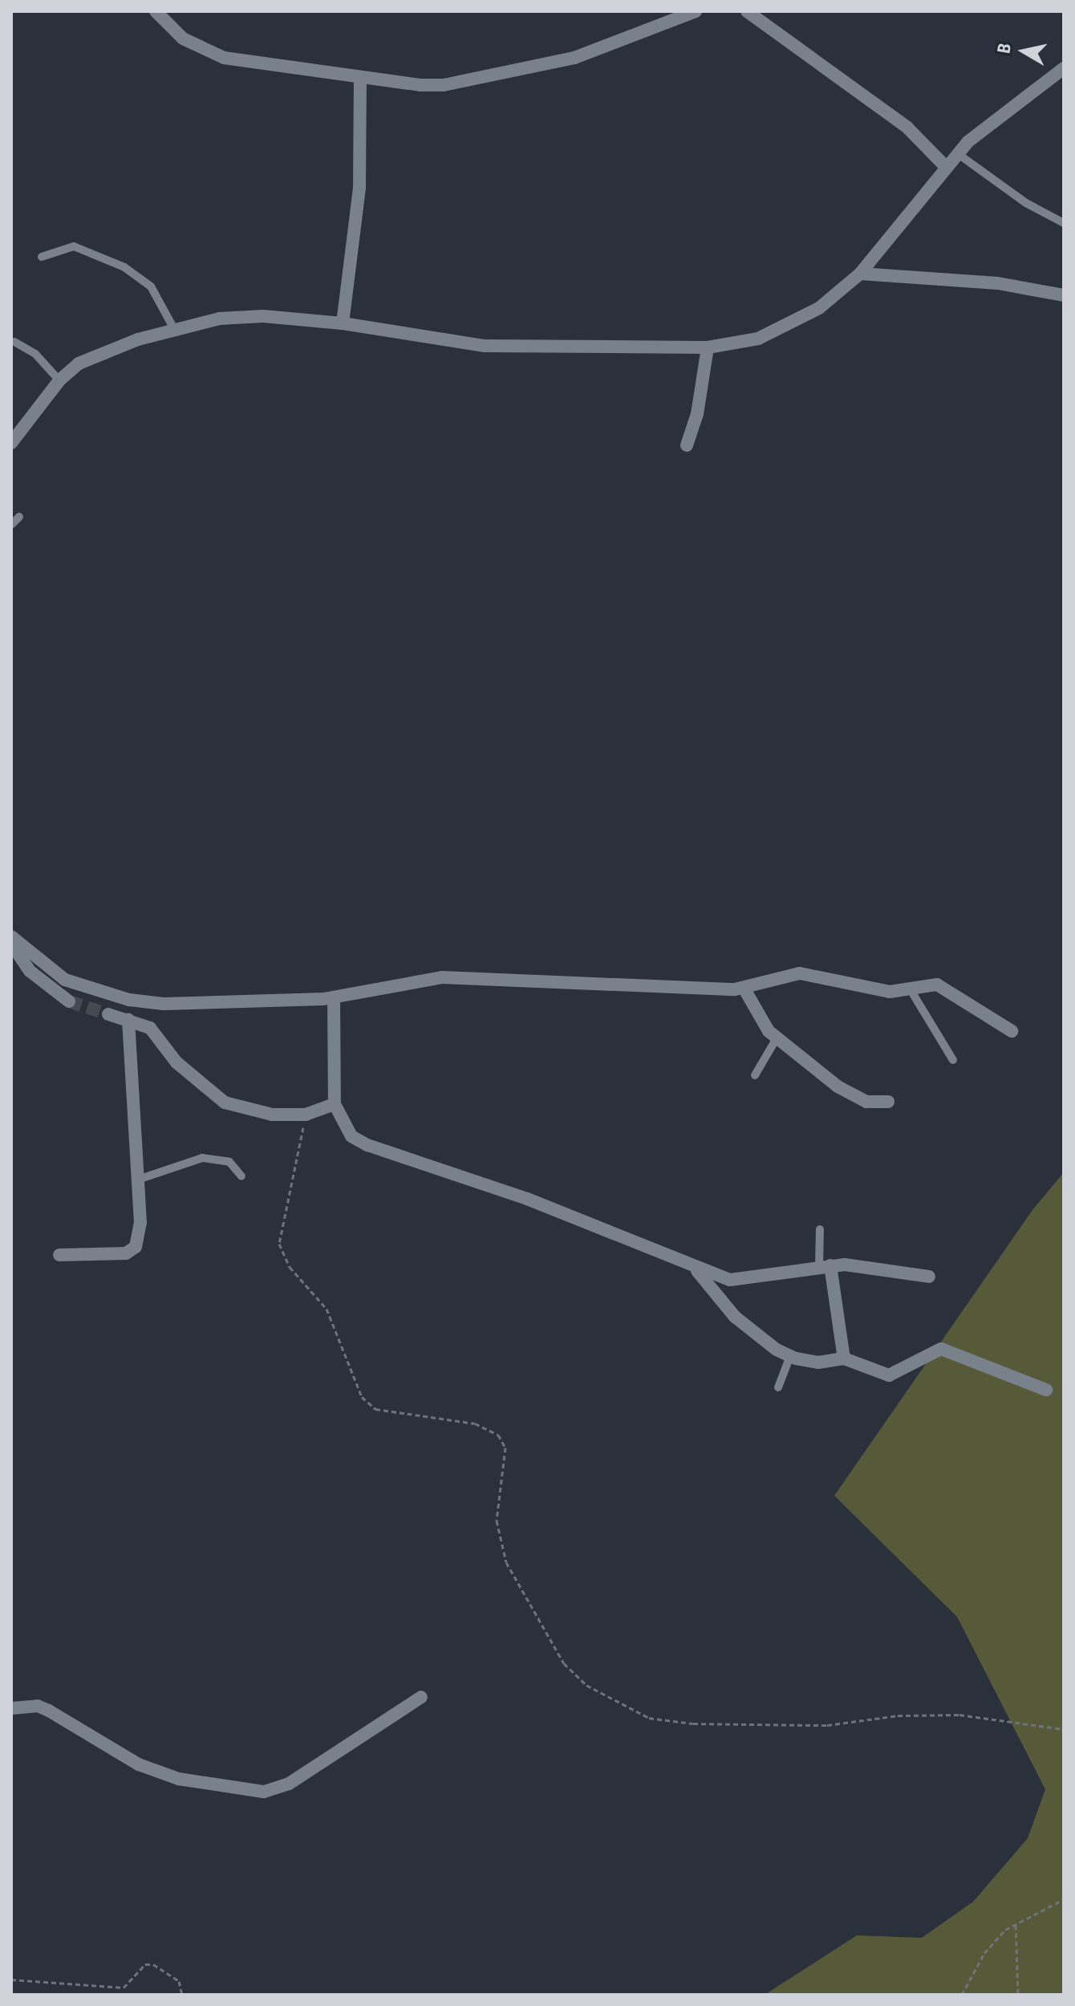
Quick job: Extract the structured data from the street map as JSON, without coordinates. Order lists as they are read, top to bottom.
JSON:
{
  "north": "left"
}
